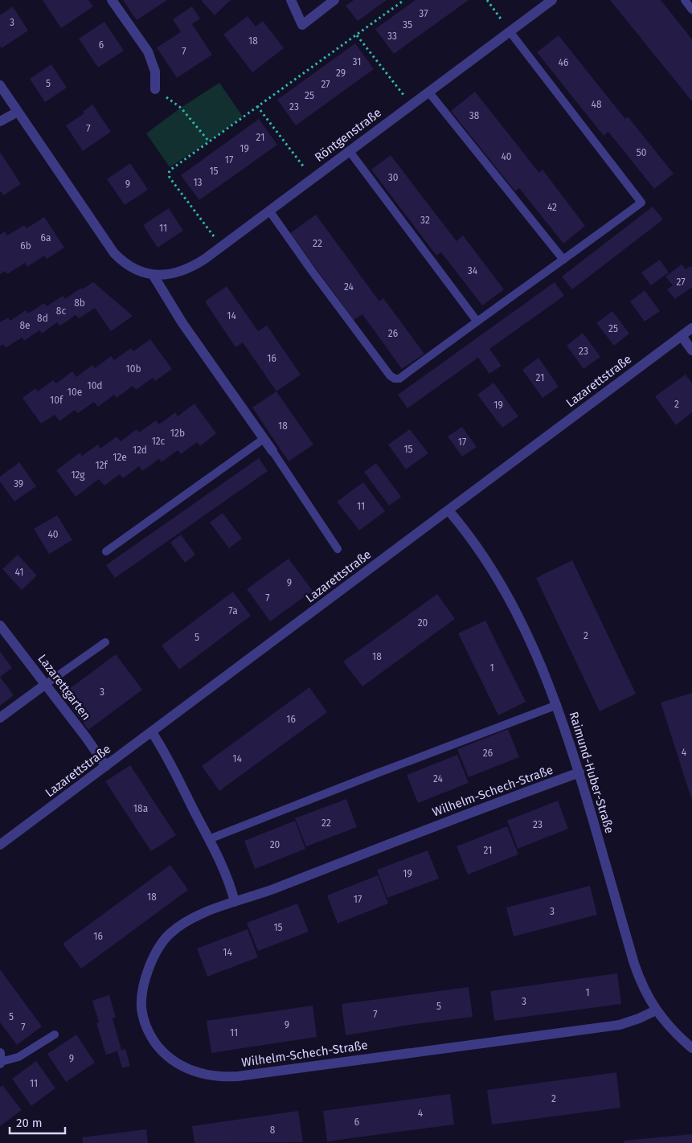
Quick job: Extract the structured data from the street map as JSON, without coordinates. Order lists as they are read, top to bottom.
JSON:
{
  "streets": {
    "street": [
      "Röntgenstraße",
      "Lazarettstraße",
      "Lazarettgarten",
      "Raimund-Huber-Straße",
      "Wilhelm-Schech-Straße"
    ]
  },
  "crossings": [
    ["Lazarettstraße", "Lazarettgarten"],
    ["Lazarettstraße", "Raimund-Huber-Straße"],
    ["Raimund-Huber-Straße", "Wilhelm-Schech-Straße"]
  ],
  "house_numbers": [
    "37",
    "3",
    "35",
    "33",
    "18",
    "6",
    "7",
    "31",
    "46",
    "29",
    "5",
    "27",
    "25",
    "48",
    "23",
    "38",
    "7",
    "21",
    "19",
    "50",
    "40",
    "17",
    "15",
    "30",
    "13",
    "9",
    "42",
    "32",
    "11",
    "6a",
    "22",
    "6b",
    "34",
    "27",
    "24",
    "8b",
    "8c",
    "14",
    "8d",
    "8e",
    "25",
    "26",
    "23",
    "16",
    "10b",
    "21",
    "10d",
    "10e",
    "10f",
    "2",
    "19",
    "18",
    "12b",
    "12c",
    "17",
    "15",
    "12d",
    "12e",
    "12f",
    "12g",
    "39",
    "11",
    "40",
    "41",
    "9",
    "7",
    "7a",
    "20",
    "2",
    "5",
    "18",
    "1",
    "3",
    "16",
    "4",
    "26",
    "14",
    "24",
    "18a",
    "22",
    "23",
    "20",
    "21",
    "19",
    "18",
    "17",
    "3",
    "15",
    "16",
    "14",
    "1",
    "3",
    "5",
    "7",
    "5",
    "9",
    "7",
    "11",
    "9",
    "11",
    "2",
    "4",
    "6",
    "8"
  ],
  "scale_bar": "20 m"
}
